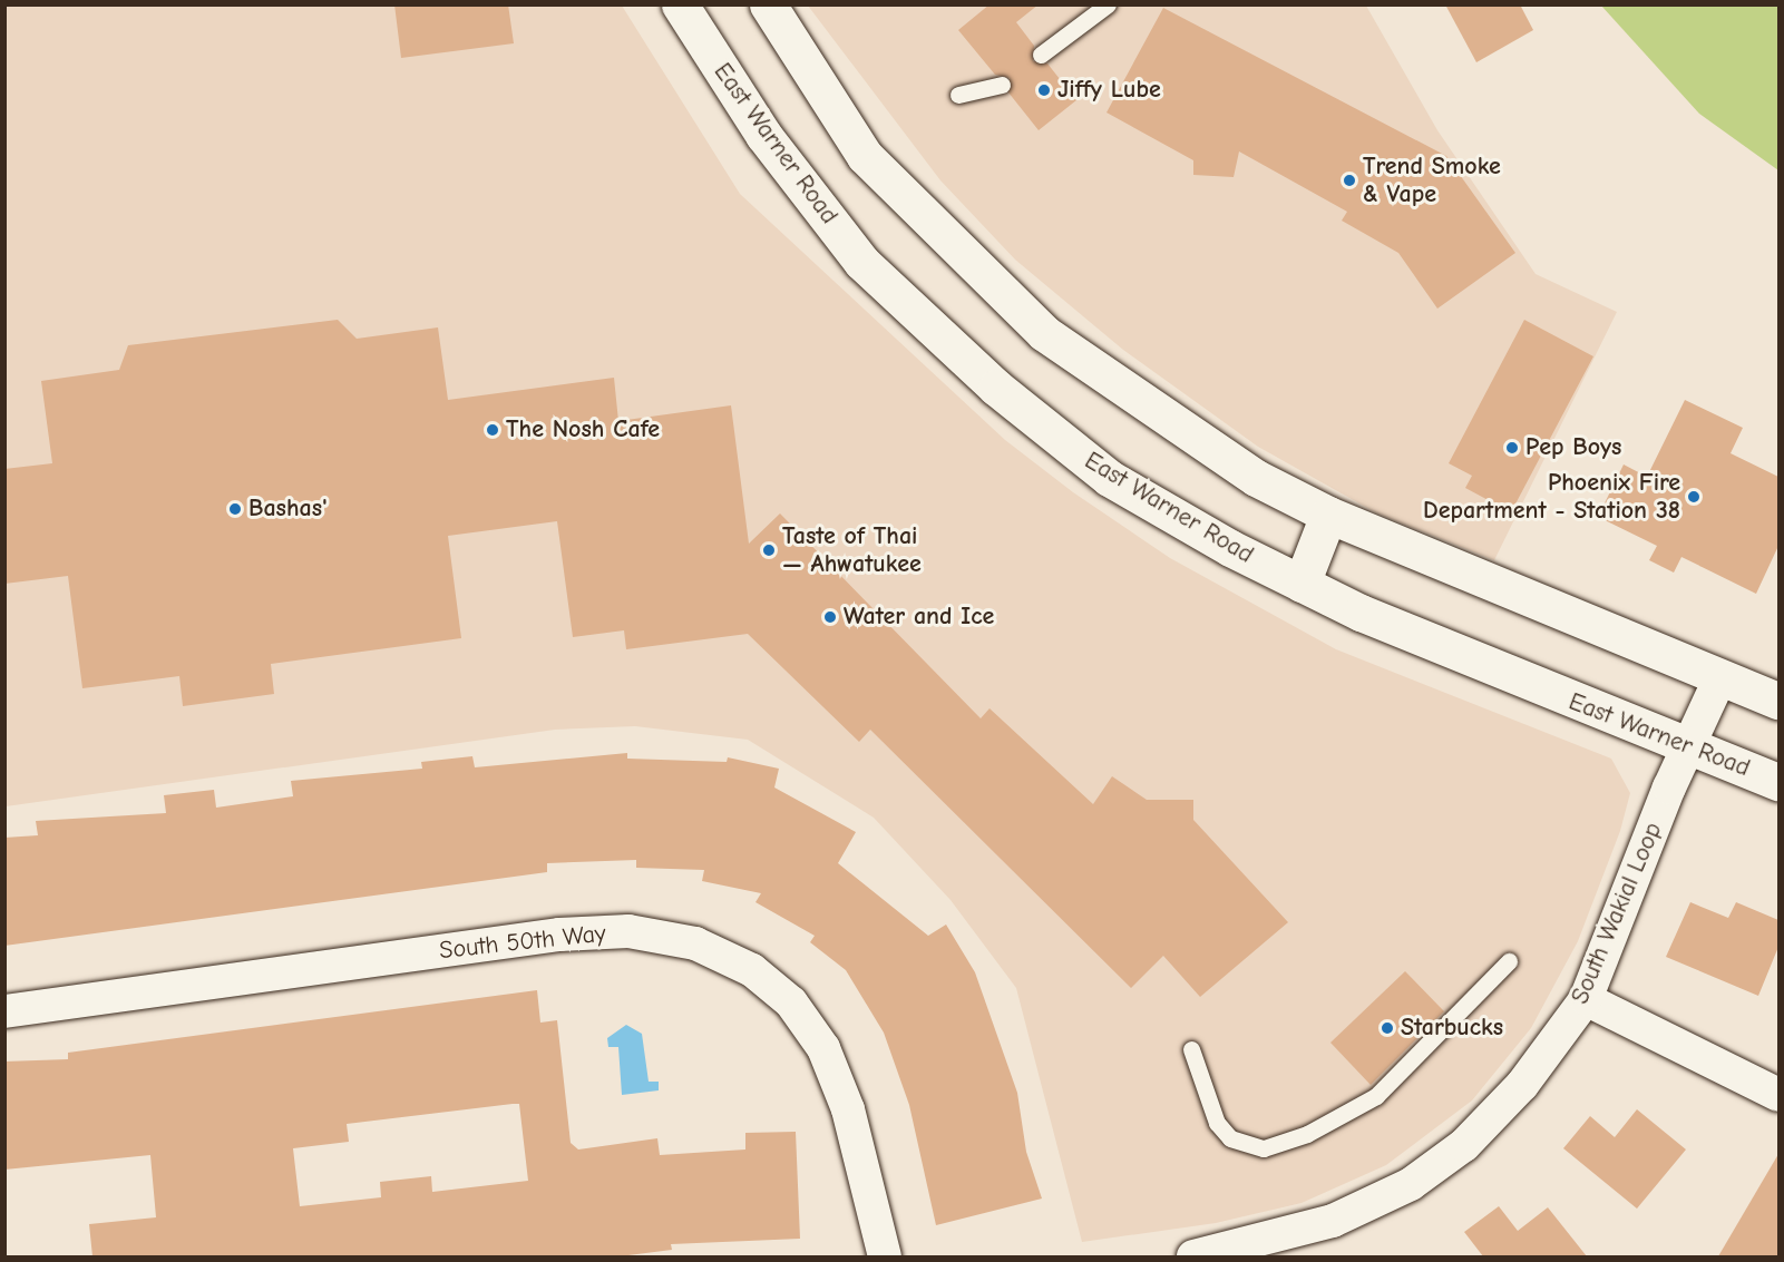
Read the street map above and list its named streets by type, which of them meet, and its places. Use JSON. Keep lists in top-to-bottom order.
{
  "streets": {
    "main road": ["East Warner Road"],
    "street": ["South Wakial Loop", "South 50th Way"]
  },
  "crossings": [
    ["East Warner Road", "South Wakial Loop"]
  ],
  "places": [
    "Jiffy Lube",
    "Trend Smoke & Vape",
    "The Nosh Cafe",
    "Pep Boys",
    "Phoenix Fire Department - Station 38",
    "Bashas'",
    "Taste of Thai — Ahwatukee",
    "Water and Ice",
    "Starbucks"
  ]
}
